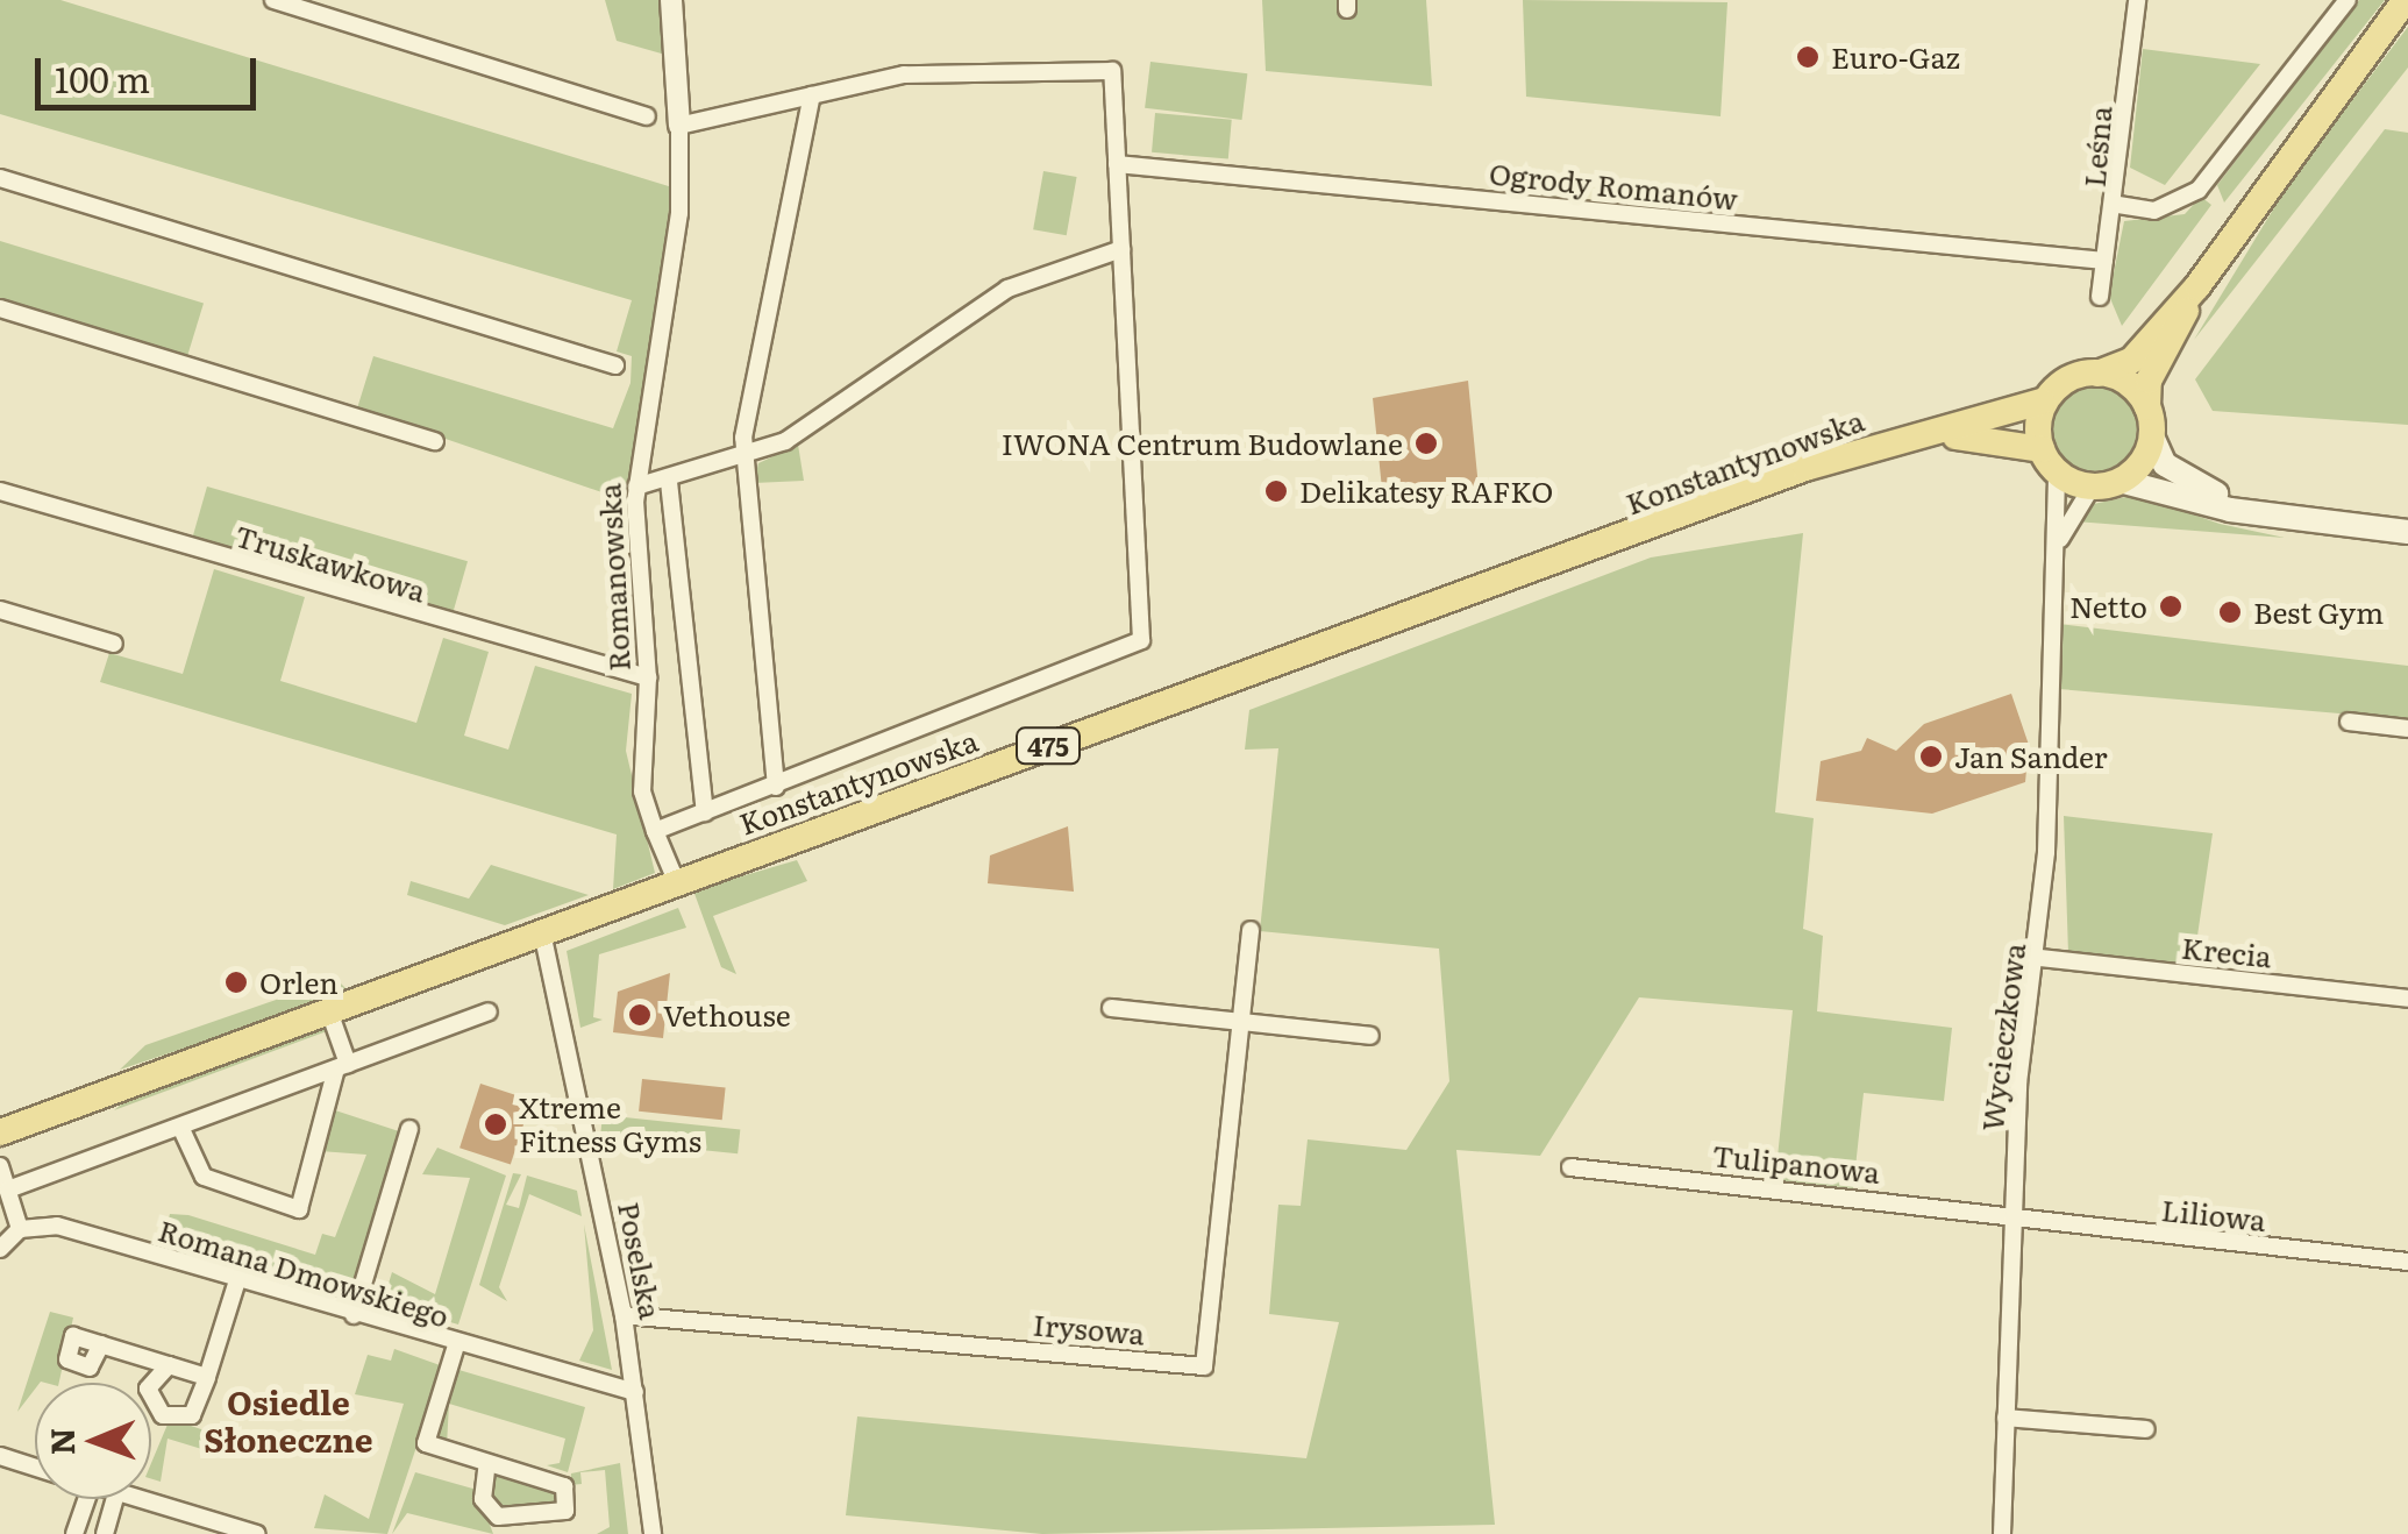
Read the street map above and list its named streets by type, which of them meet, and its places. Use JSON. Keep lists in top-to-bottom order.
{
  "streets": {
    "main road": ["Konstantynowska", "475"],
    "street": [
      "Leśna",
      "Ogrody Romanów",
      "Truskawkowa",
      "Romanowska",
      "Krecia",
      "Wycieczkowa",
      "Tulipanowa",
      "Liliowa",
      "Poselska",
      "Romana Dmowskiego",
      "Irysowa"
    ]
  },
  "crossings": [
    ["Leśna", "Ogrody Romanów"],
    ["Konstantynowska", "Romanowska"],
    ["Konstantynowska", "475"],
    ["Konstantynowska", "Wycieczkowa"],
    ["Konstantynowska", "Poselska"],
    ["Truskawkowa", "Romanowska"],
    ["475", "Wycieczkowa"],
    ["Krecia", "Wycieczkowa"],
    ["Wycieczkowa", "Tulipanowa"],
    ["Wycieczkowa", "Liliowa"],
    ["Tulipanowa", "Liliowa"],
    ["Poselska", "Romana Dmowskiego"],
    ["Poselska", "Irysowa"]
  ],
  "districts": ["Osiedle Słoneczne"],
  "places": [
    "Euro-Gaz",
    "IWONA Centrum Budowlane",
    "Delikatesy RAFKO",
    "Netto",
    "Best Gym",
    "Jan Sander",
    "Orlen",
    "Vethouse",
    "Xtreme Fitness Gyms"
  ],
  "scale_bar": "100 m",
  "north": "left"
}
